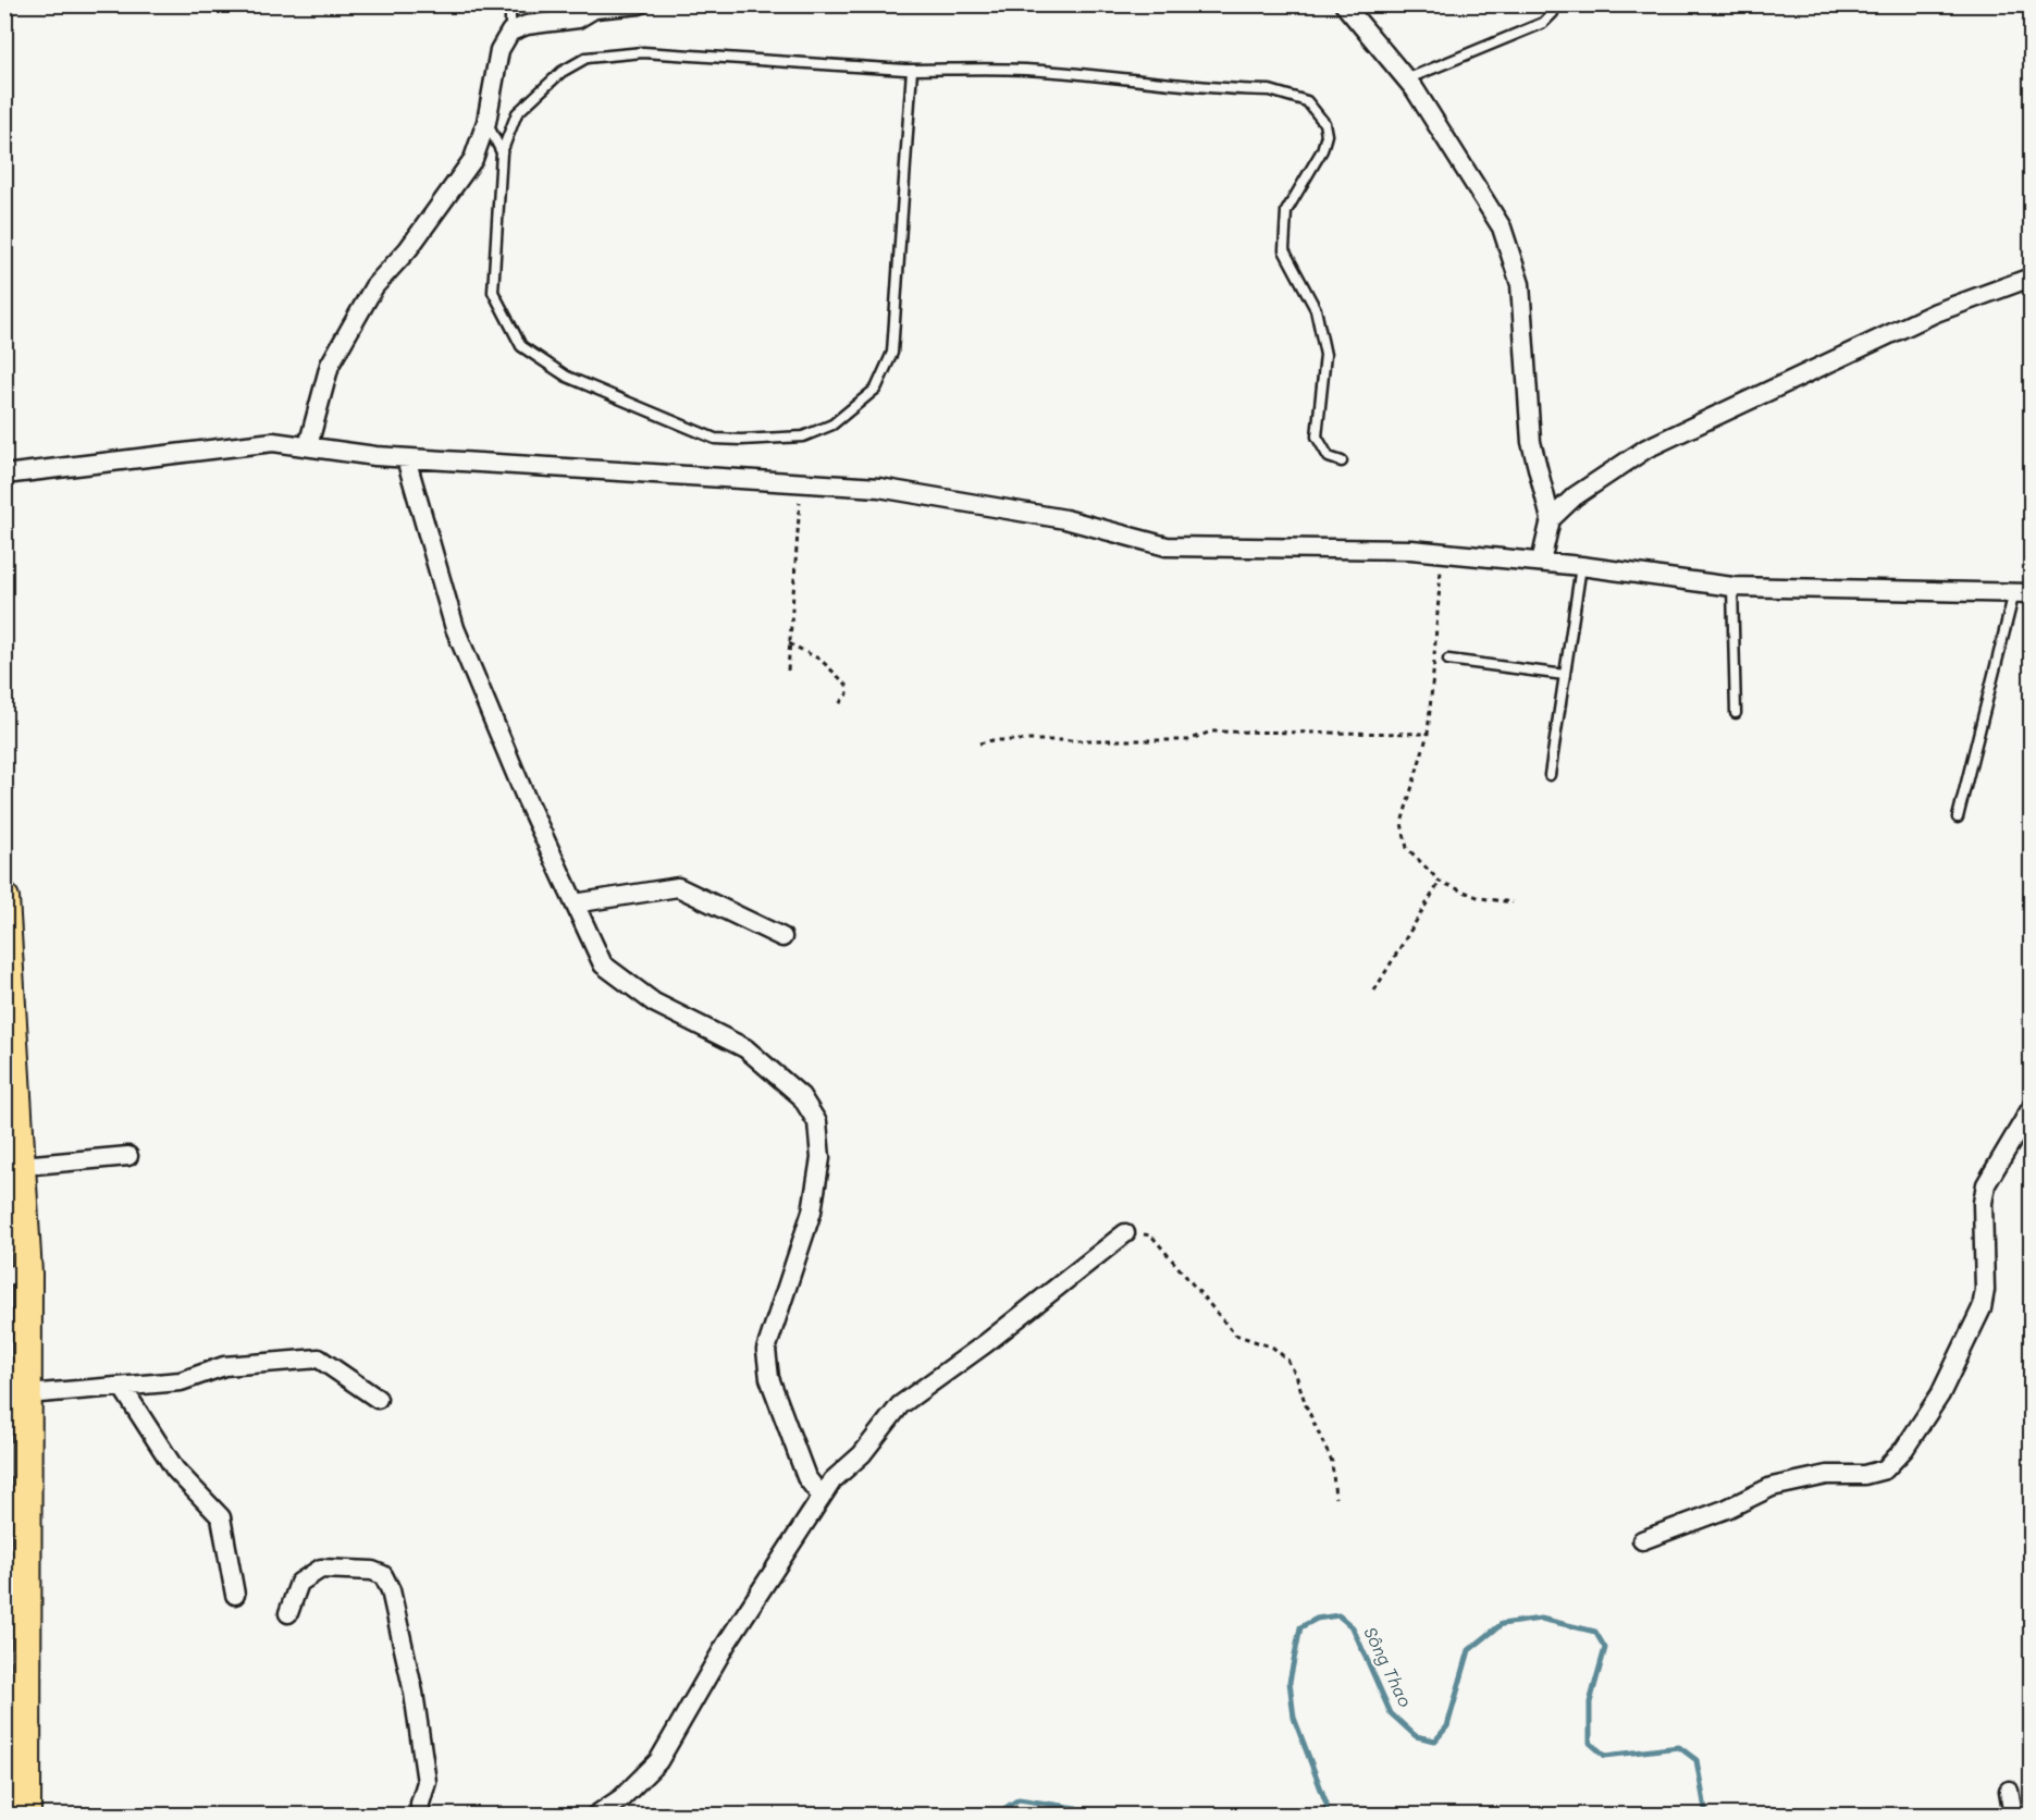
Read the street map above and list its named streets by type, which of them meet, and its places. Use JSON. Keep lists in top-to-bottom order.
{
  "water": ["Sông Thao"]
}
